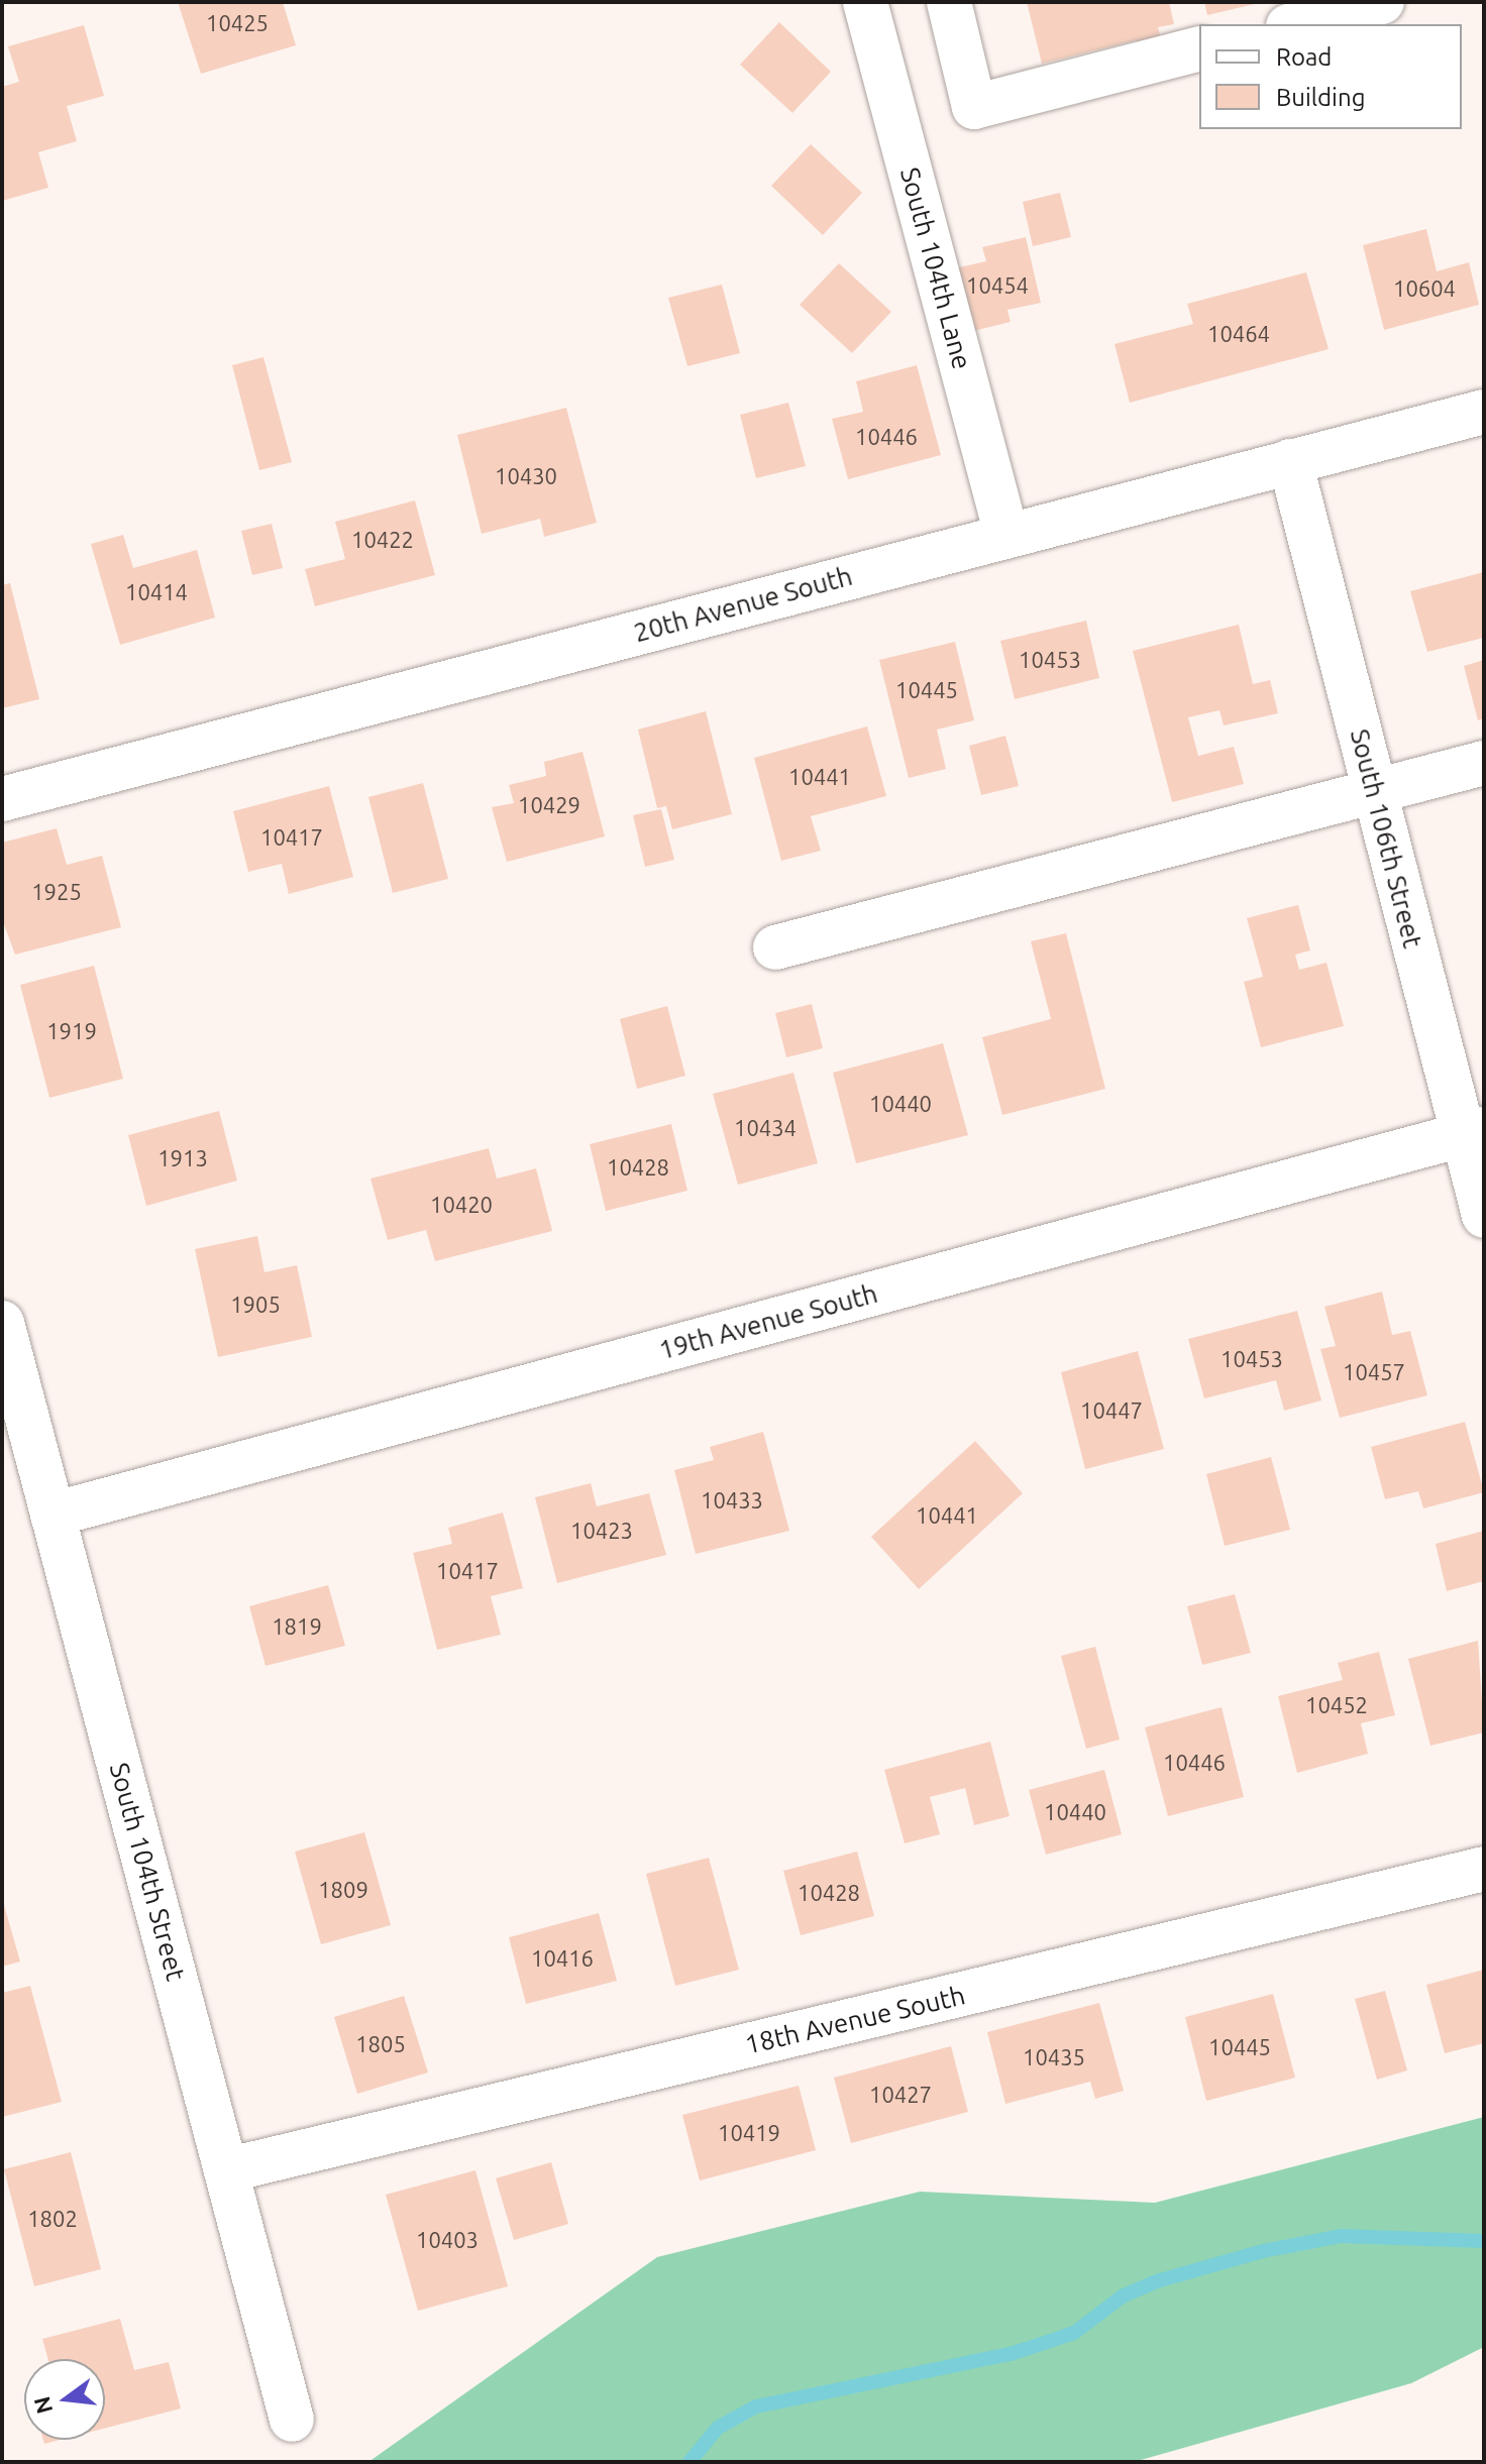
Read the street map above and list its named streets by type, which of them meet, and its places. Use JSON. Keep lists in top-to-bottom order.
{
  "streets": {
    "street": [
      "South 104th Lane",
      "20th Avenue South",
      "South 106th Street",
      "19th Avenue South",
      "South 104th Street",
      "18th Avenue South"
    ]
  },
  "crossings": [
    ["South 104th Lane", "20th Avenue South"],
    ["20th Avenue South", "South 106th Street"],
    ["South 106th Street", "19th Avenue South"],
    ["19th Avenue South", "South 104th Street"],
    ["South 104th Street", "18th Avenue South"]
  ],
  "house_numbers": [
    "10425",
    "10454",
    "10604",
    "10464",
    "10446",
    "10430",
    "10422",
    "10414",
    "10453",
    "10445",
    "10441",
    "10429",
    "10417",
    "1925",
    "1919",
    "10440",
    "10434",
    "1913",
    "10428",
    "10420",
    "1905",
    "10453",
    "10457",
    "10447",
    "10433",
    "10441",
    "10423",
    "10417",
    "1819",
    "10452",
    "10446",
    "10440",
    "1809",
    "10428",
    "10416",
    "1805",
    "10445",
    "10435",
    "10427",
    "10419",
    "1802",
    "10403"
  ],
  "legend": ["Road", "Building"],
  "north": "left"
}
